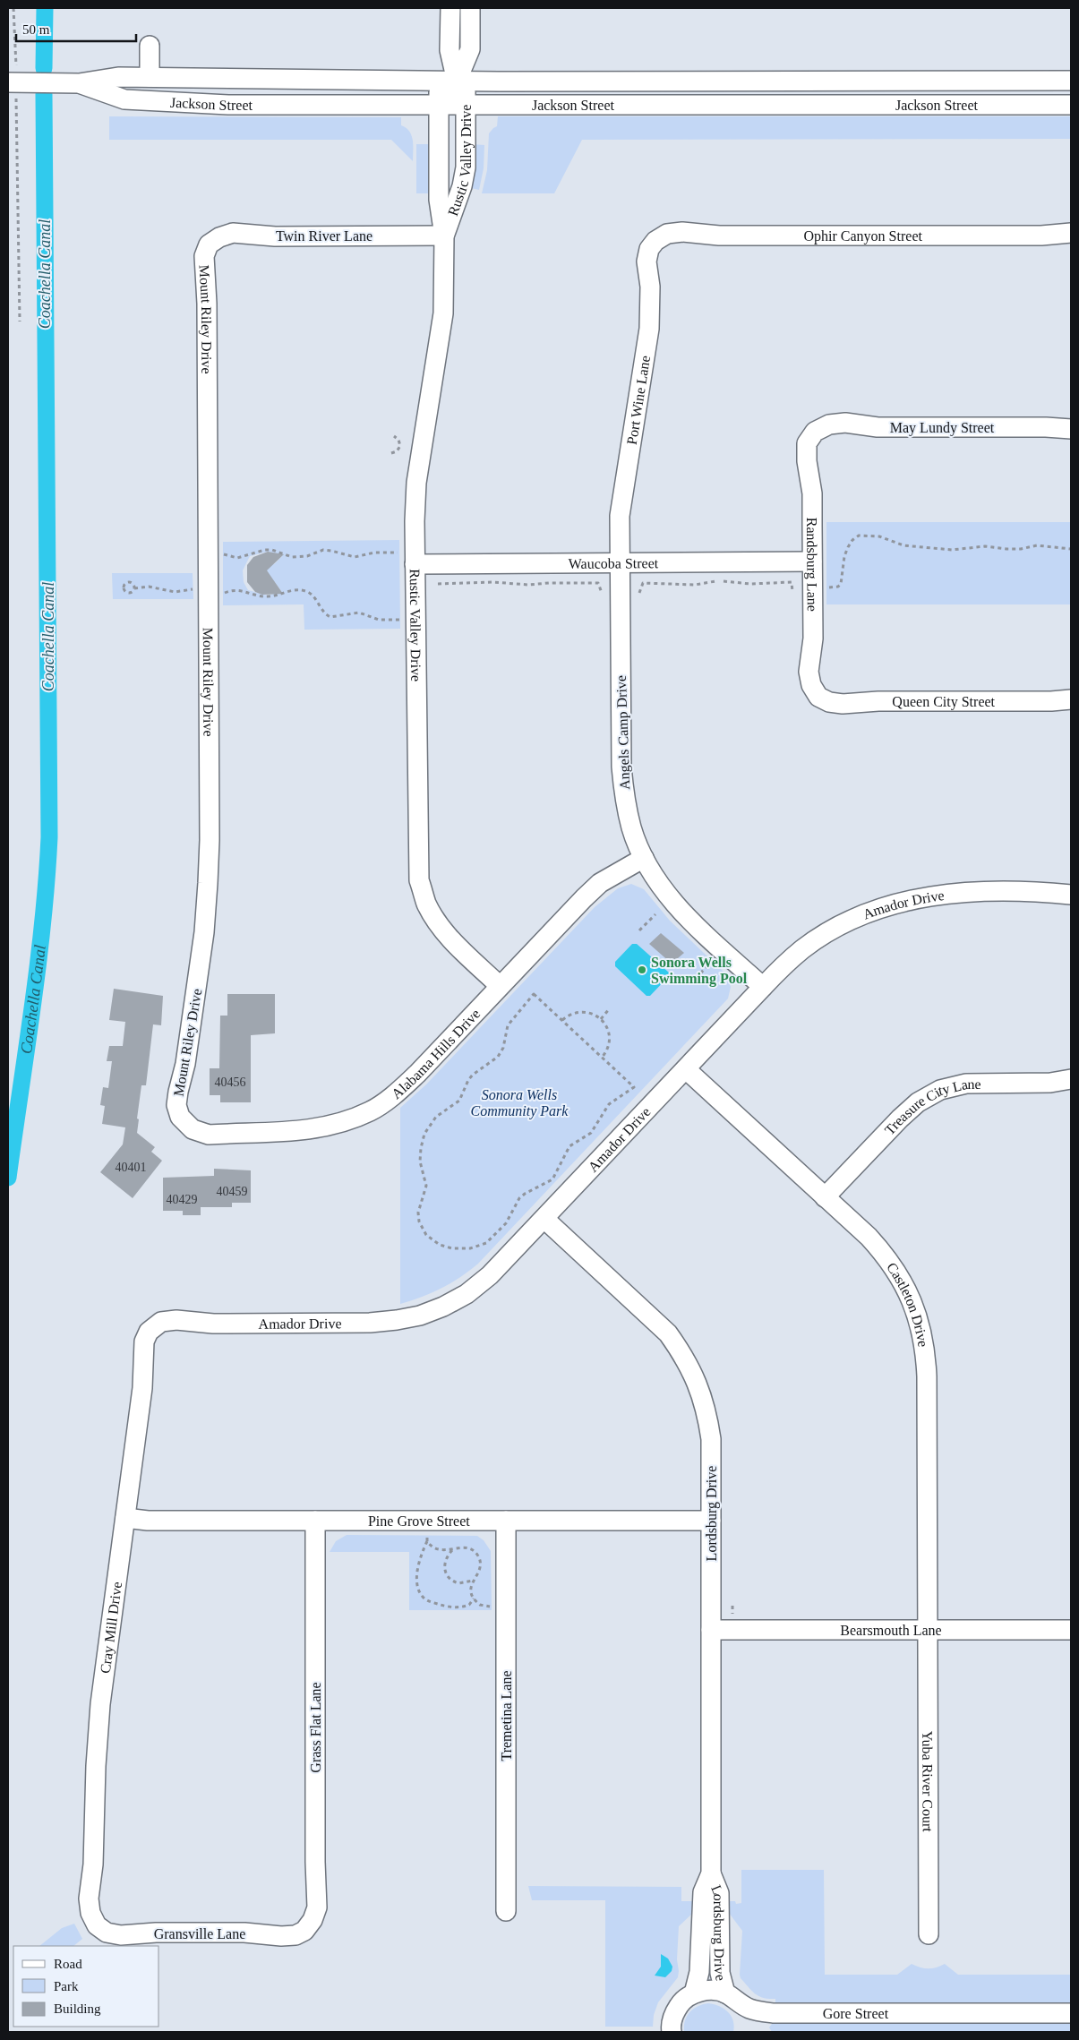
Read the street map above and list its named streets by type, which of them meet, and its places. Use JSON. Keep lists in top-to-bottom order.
{
  "streets": {
    "street": [
      "Jackson Street",
      "Rustic Valley Drive",
      "Twin River Lane",
      "Ophir Canyon Street",
      "Mount Riley Drive",
      "Port Wine Lane",
      "May Lundy Street",
      "Waucoba Street",
      "Randsburg Lane",
      "Queen City Street",
      "Angels Camp Drive",
      "Amador Drive",
      "Alabama Hills Drive",
      "Treasure City Lane",
      "Castleton Drive",
      "Lordsburg Drive",
      "Pine Grove Street",
      "Cray Mill Drive",
      "Bearsmouth Lane",
      "Tremetina Lane",
      "Grass Flat Lane",
      "Yuba River Court",
      "Gransville Lane",
      "Gore Street"
    ]
  },
  "crossings": [
    ["Jackson Street", "Rustic Valley Drive"],
    ["Rustic Valley Drive", "Twin River Lane"],
    ["Rustic Valley Drive", "Waucoba Street"],
    ["Rustic Valley Drive", "Alabama Hills Drive"],
    ["Twin River Lane", "Mount Riley Drive"],
    ["Ophir Canyon Street", "Port Wine Lane"],
    ["Mount Riley Drive", "Alabama Hills Drive"],
    ["Port Wine Lane", "Waucoba Street"],
    ["Port Wine Lane", "Angels Camp Drive"],
    ["May Lundy Street", "Randsburg Lane"],
    ["Waucoba Street", "Randsburg Lane"],
    ["Waucoba Street", "Angels Camp Drive"],
    ["Randsburg Lane", "Queen City Street"],
    ["Angels Camp Drive", "Amador Drive"],
    ["Angels Camp Drive", "Alabama Hills Drive"],
    ["Amador Drive", "Castleton Drive"],
    ["Amador Drive", "Lordsburg Drive"],
    ["Amador Drive", "Cray Mill Drive"],
    ["Treasure City Lane", "Castleton Drive"],
    ["Castleton Drive", "Bearsmouth Lane"],
    ["Castleton Drive", "Yuba River Court"],
    ["Lordsburg Drive", "Pine Grove Street"],
    ["Lordsburg Drive", "Bearsmouth Lane"],
    ["Lordsburg Drive", "Gore Street"],
    ["Pine Grove Street", "Cray Mill Drive"],
    ["Pine Grove Street", "Tremetina Lane"],
    ["Pine Grove Street", "Grass Flat Lane"],
    ["Cray Mill Drive", "Gransville Lane"],
    ["Bearsmouth Lane", "Yuba River Court"],
    ["Grass Flat Lane", "Gransville Lane"]
  ],
  "water": ["Coachella Canal"],
  "parks": ["Sonora Wells Community Park"],
  "places": ["Sonora Wells Swimming Pool"],
  "house_numbers": [
    "40456",
    "40401",
    "40459",
    "40429"
  ],
  "legend": ["Road", "Park", "Building"],
  "scale_bar": "50 m"
}
